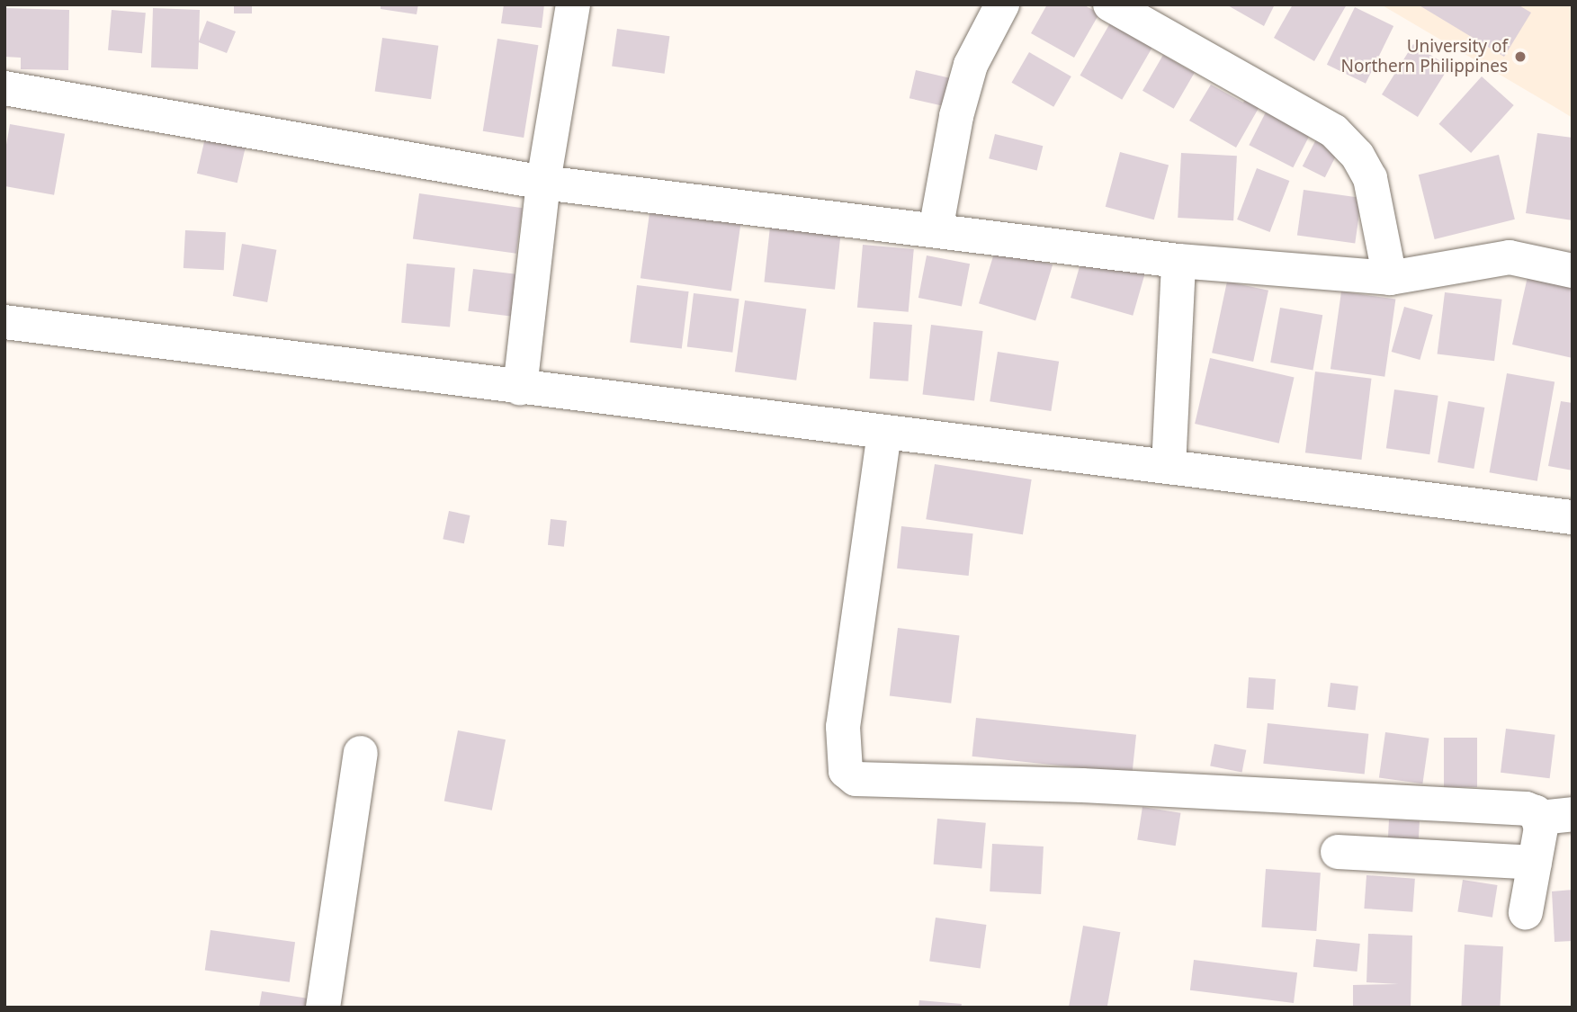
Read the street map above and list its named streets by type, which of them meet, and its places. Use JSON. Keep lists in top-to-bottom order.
{
  "places": ["University of Northern Philippines"]
}
